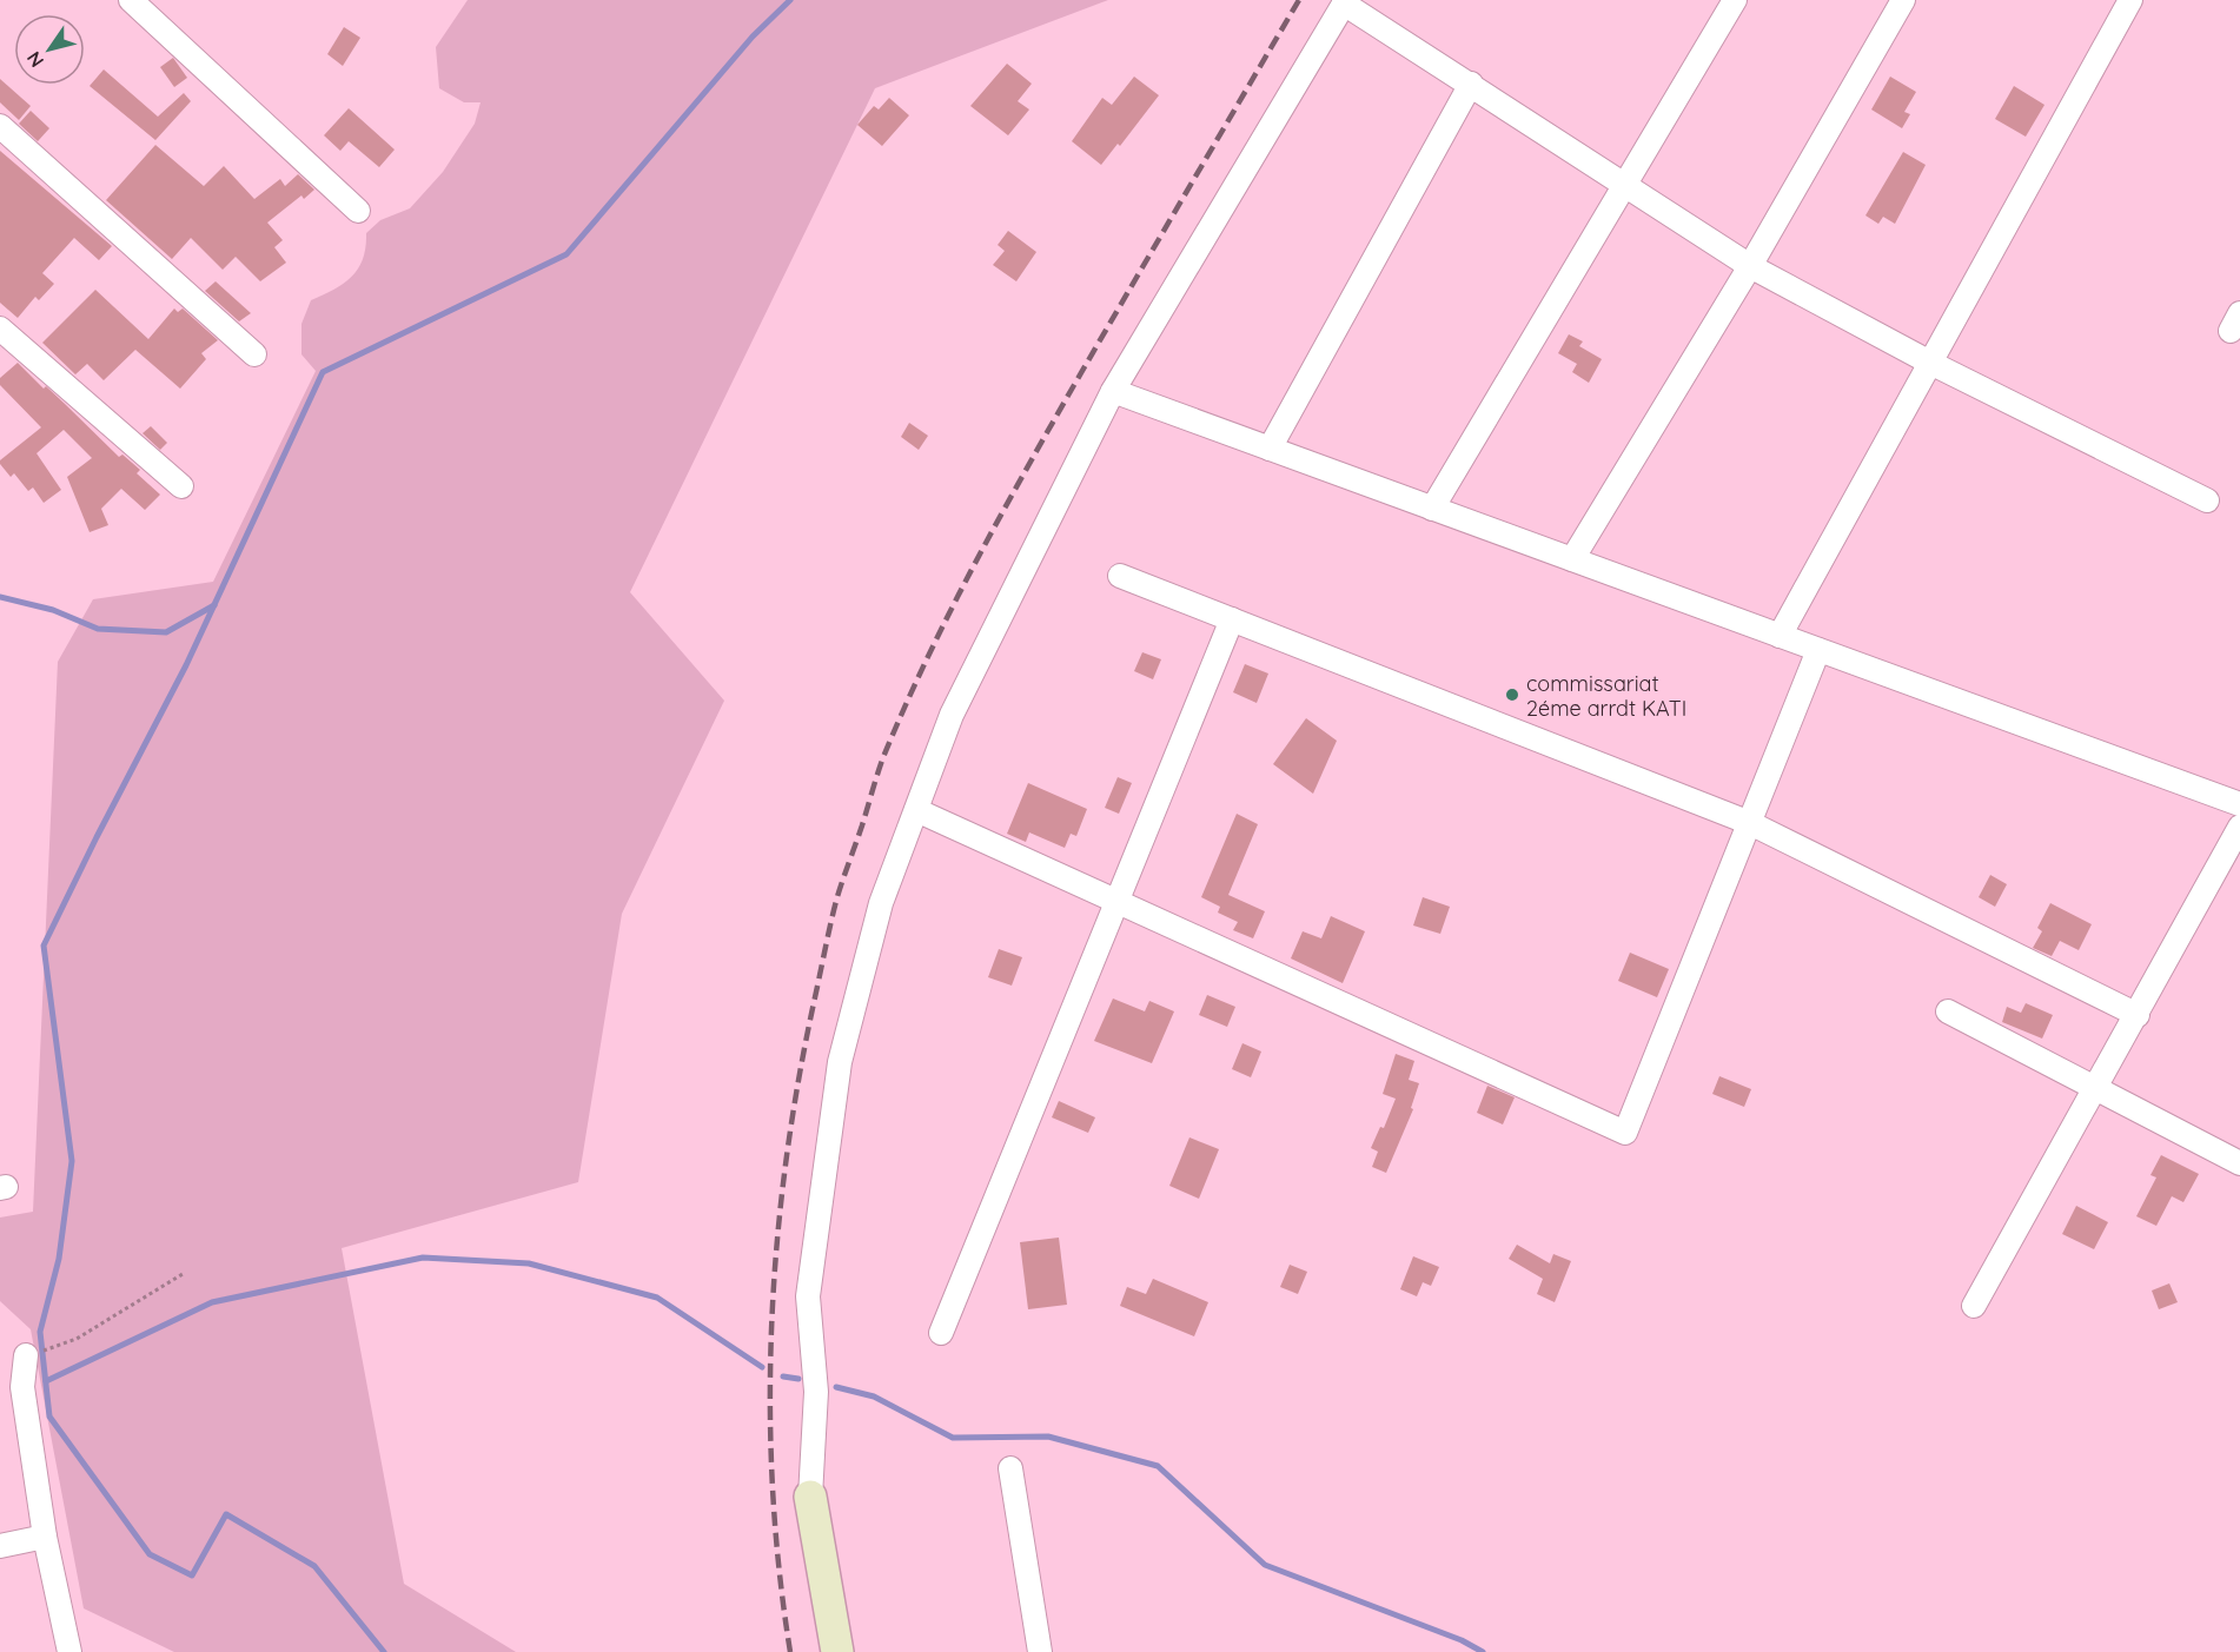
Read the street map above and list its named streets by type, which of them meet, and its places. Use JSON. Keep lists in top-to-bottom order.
{
  "places": ["commissariat 2éme arrdt KATI"],
  "north": "bottom left"
}
